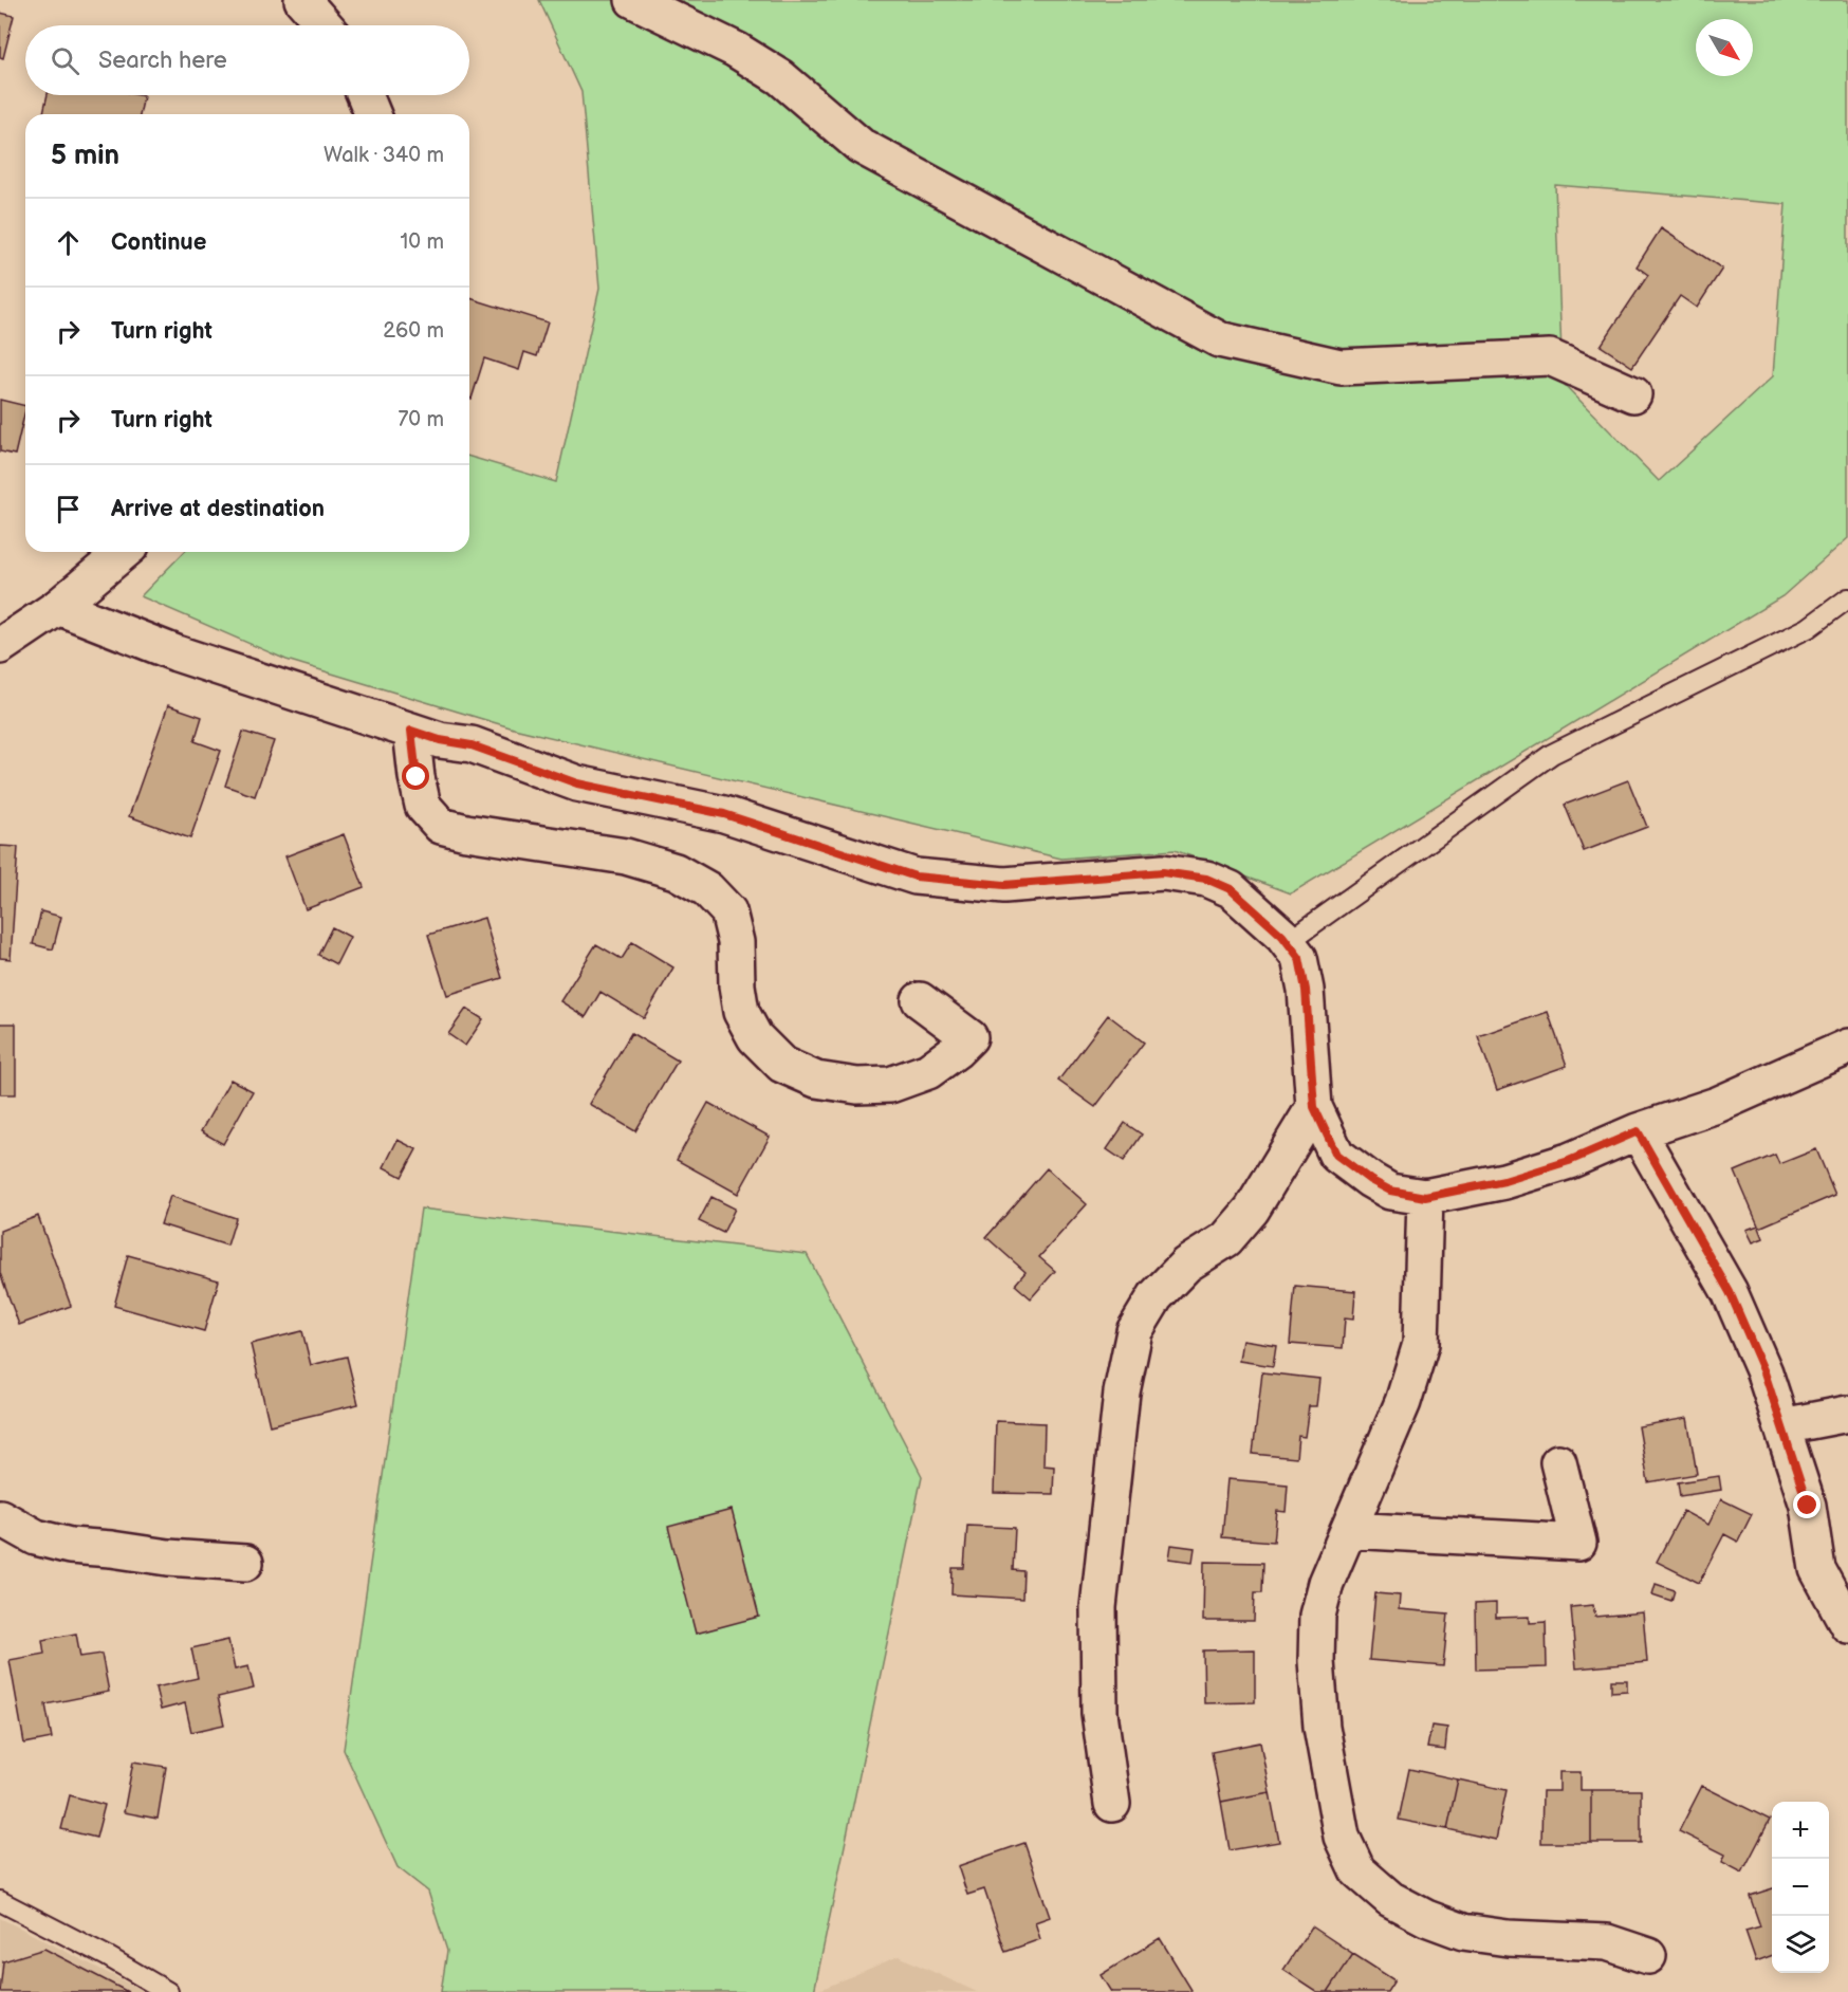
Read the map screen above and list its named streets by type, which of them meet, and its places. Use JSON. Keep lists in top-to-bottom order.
{
  "north": "bottom right",
  "page": {
    "search": "Search here",
    "heading": ["5 min", "Walk · 340 m"],
    "list": [
      ["Continue", "10 m"],
      ["Turn right", "260 m"],
      ["Turn right", "70 m"],
      "Arrive at destination"
    ],
    "map_buttons": ["+", "−"]
  }
}
